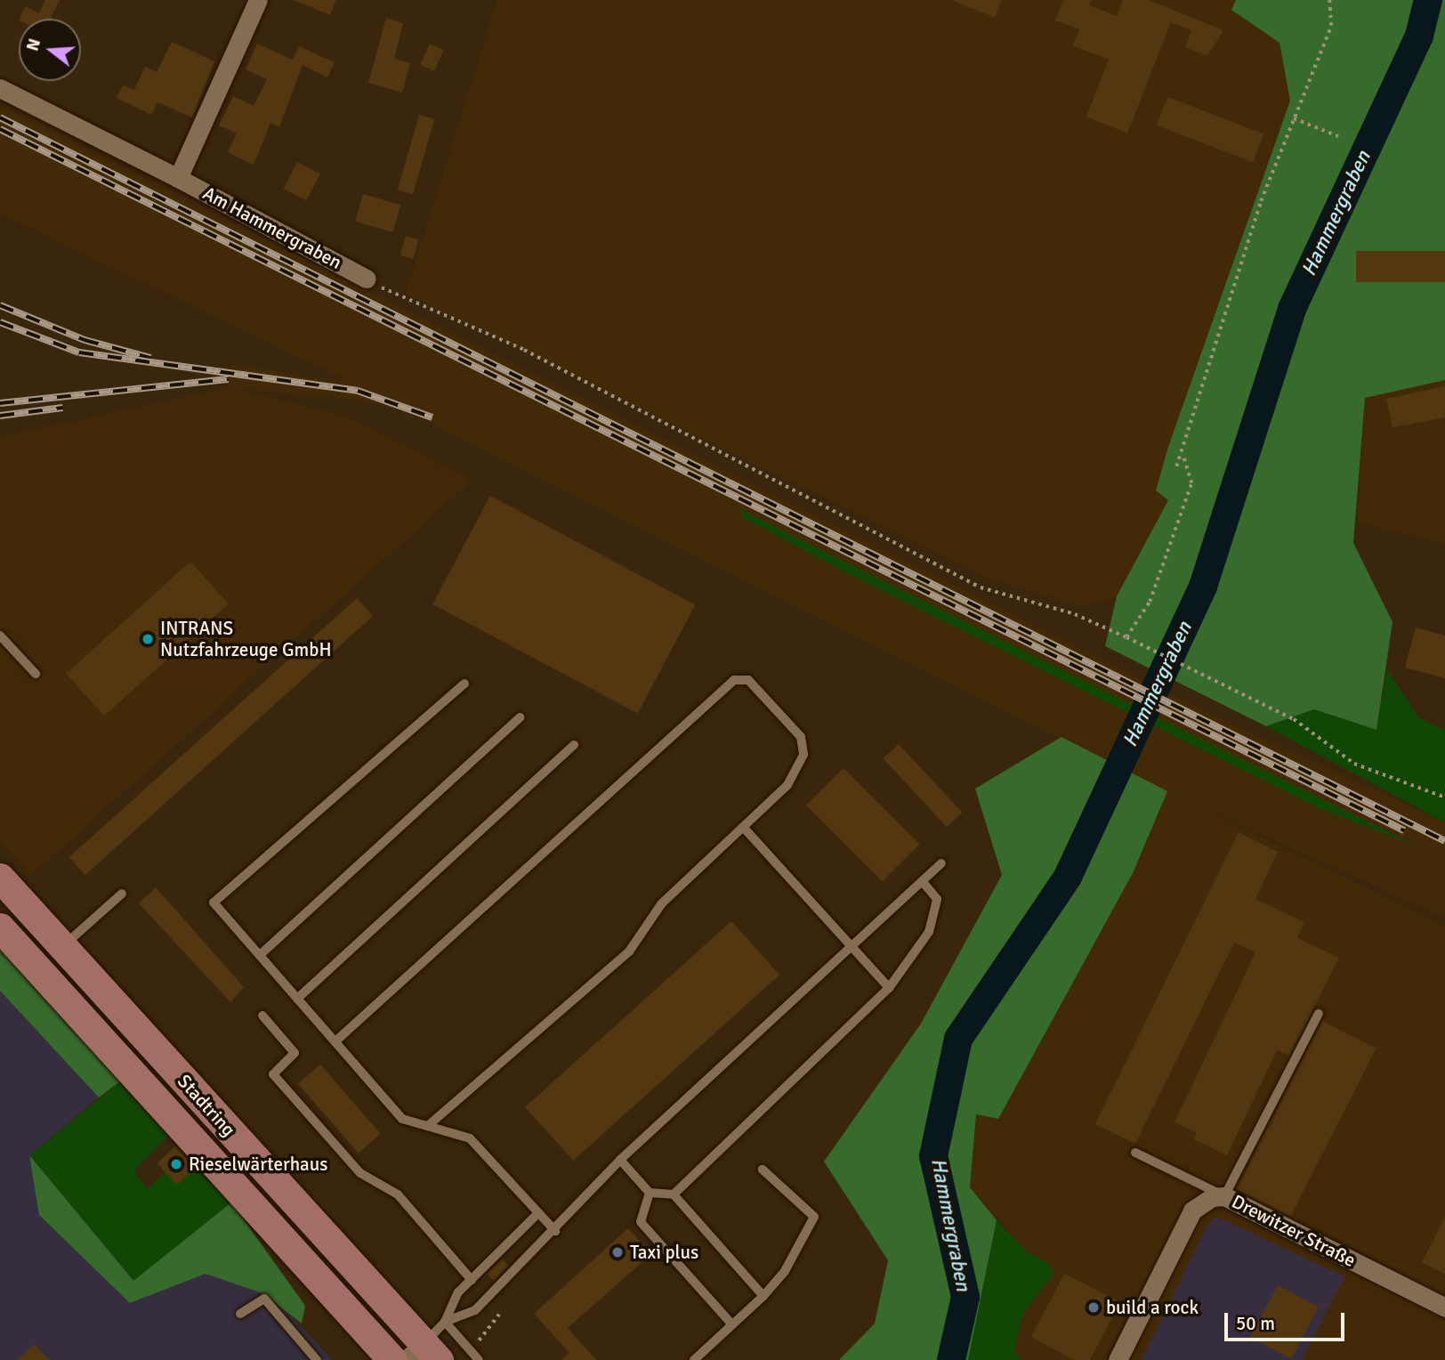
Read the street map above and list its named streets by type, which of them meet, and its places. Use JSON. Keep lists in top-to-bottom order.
{
  "streets": {
    "main road": ["Stadtring"],
    "street": ["Am Hammergraben", "Drewitzer Straße"]
  },
  "water": ["Hammergraben"],
  "places": [
    "INTRANS Nutzfahrzeuge GmbH",
    "Rieselwärterhaus",
    "Taxi plus",
    "build a rock"
  ],
  "scale_bar": "50 m",
  "north": "left"
}
